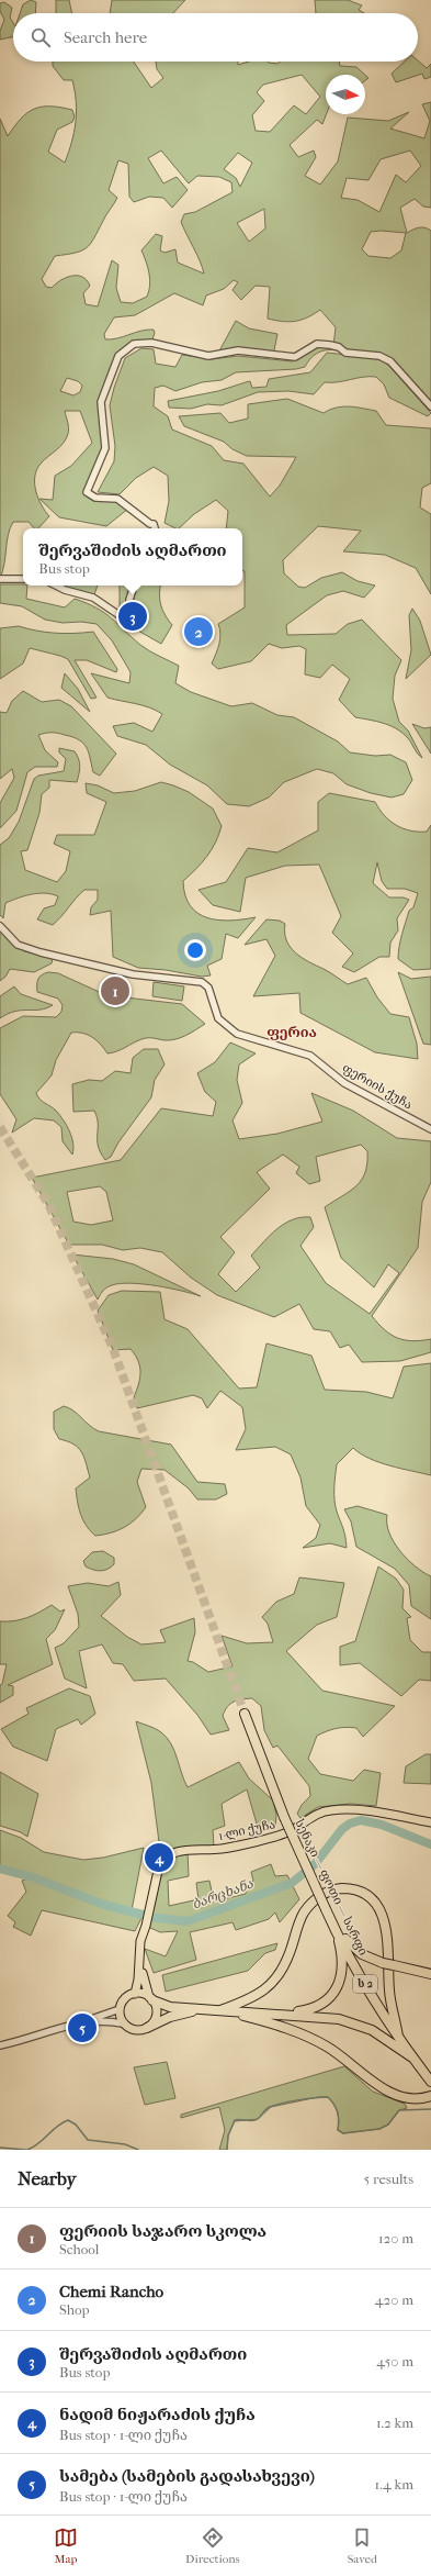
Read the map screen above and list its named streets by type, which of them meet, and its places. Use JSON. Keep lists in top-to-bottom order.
{
  "streets": {
    "highway": ["სენაკი — ფოთი — სარფი", "ს 2"],
    "main road": ["1-ლი ქუჩა"],
    "street": ["ფერიის ქუჩა"]
  },
  "districts": ["ფერია"],
  "water": ["ბარცხანა"],
  "north": "right",
  "page": {
    "search": "Search here",
    "popup": ["შერვაშიძის აღმართი", "Bus stop"],
    "pins": [
      "3",
      "2",
      "1",
      "4",
      "5"
    ],
    "heading": ["Nearby", "5 results"],
    "list": [
      {
        "mark": "1",
        "name": "ფერიის საჯარო სკოლა",
        "note": "School",
        "value": "120 m"
      },
      {
        "mark": "2",
        "name": "Chemi Rancho",
        "note": "Shop",
        "value": "420 m"
      },
      {
        "mark": "3",
        "name": "შერვაშიძის აღმართი",
        "note": "Bus stop",
        "value": "450 m"
      },
      {
        "mark": "4",
        "name": "ნადიმ ნიჟარაძის ქუჩა",
        "note": "Bus stop · 1-ლი ქუჩა",
        "value": "1.2 km"
      },
      {
        "mark": "5",
        "name": "სამება (სამების გადასახვევი)",
        "note": "Bus stop · 1-ლი ქუჩა",
        "value": "1.4 km"
      }
    ],
    "nav": ["Map", "Directions", "Saved"]
  }
}
